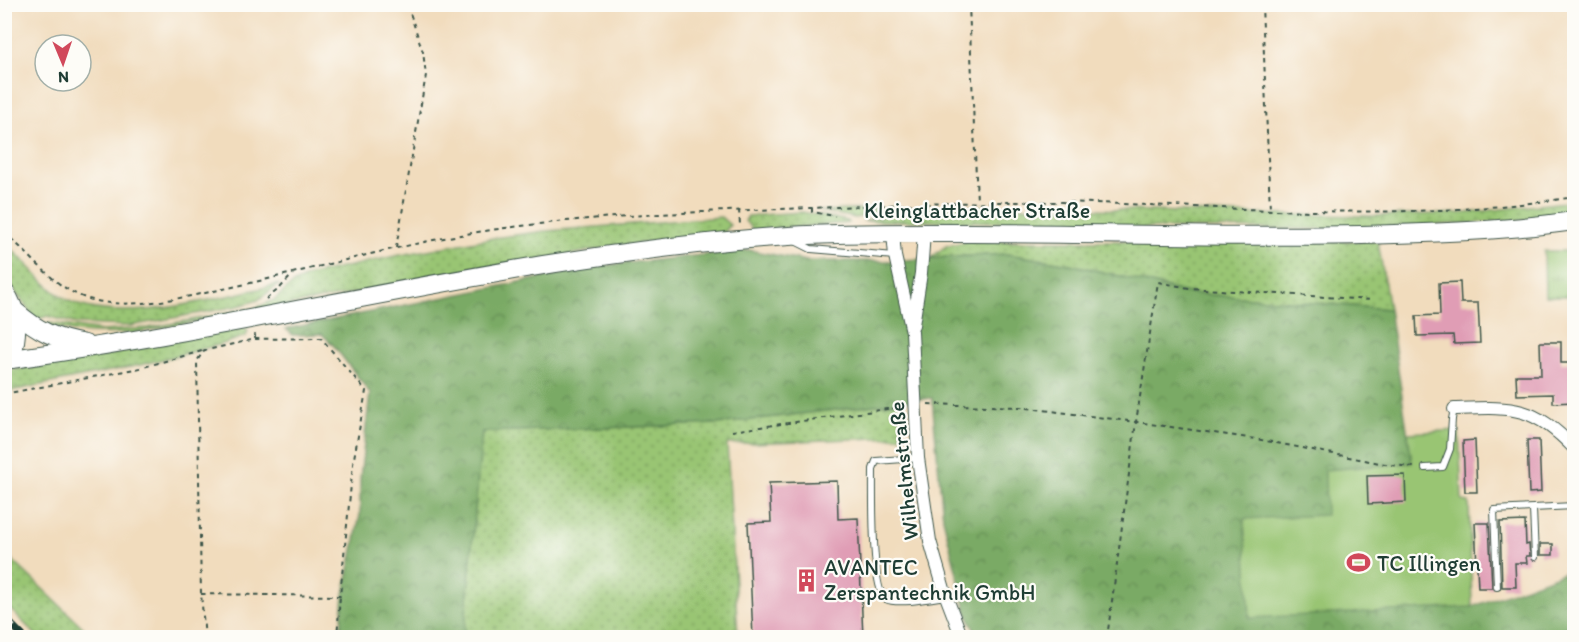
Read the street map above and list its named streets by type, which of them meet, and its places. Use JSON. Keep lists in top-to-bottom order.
{
  "streets": {
    "street": ["Kleinglattbacher Straße", "Wilhelmstraße"]
  },
  "crossings": [
    ["Kleinglattbacher Straße", "Wilhelmstraße"]
  ],
  "places": {
    "sports": ["TC Illingen"],
    "building": ["AVANTEC Zerspantechnik GmbH"]
  },
  "north": "bottom"
}
